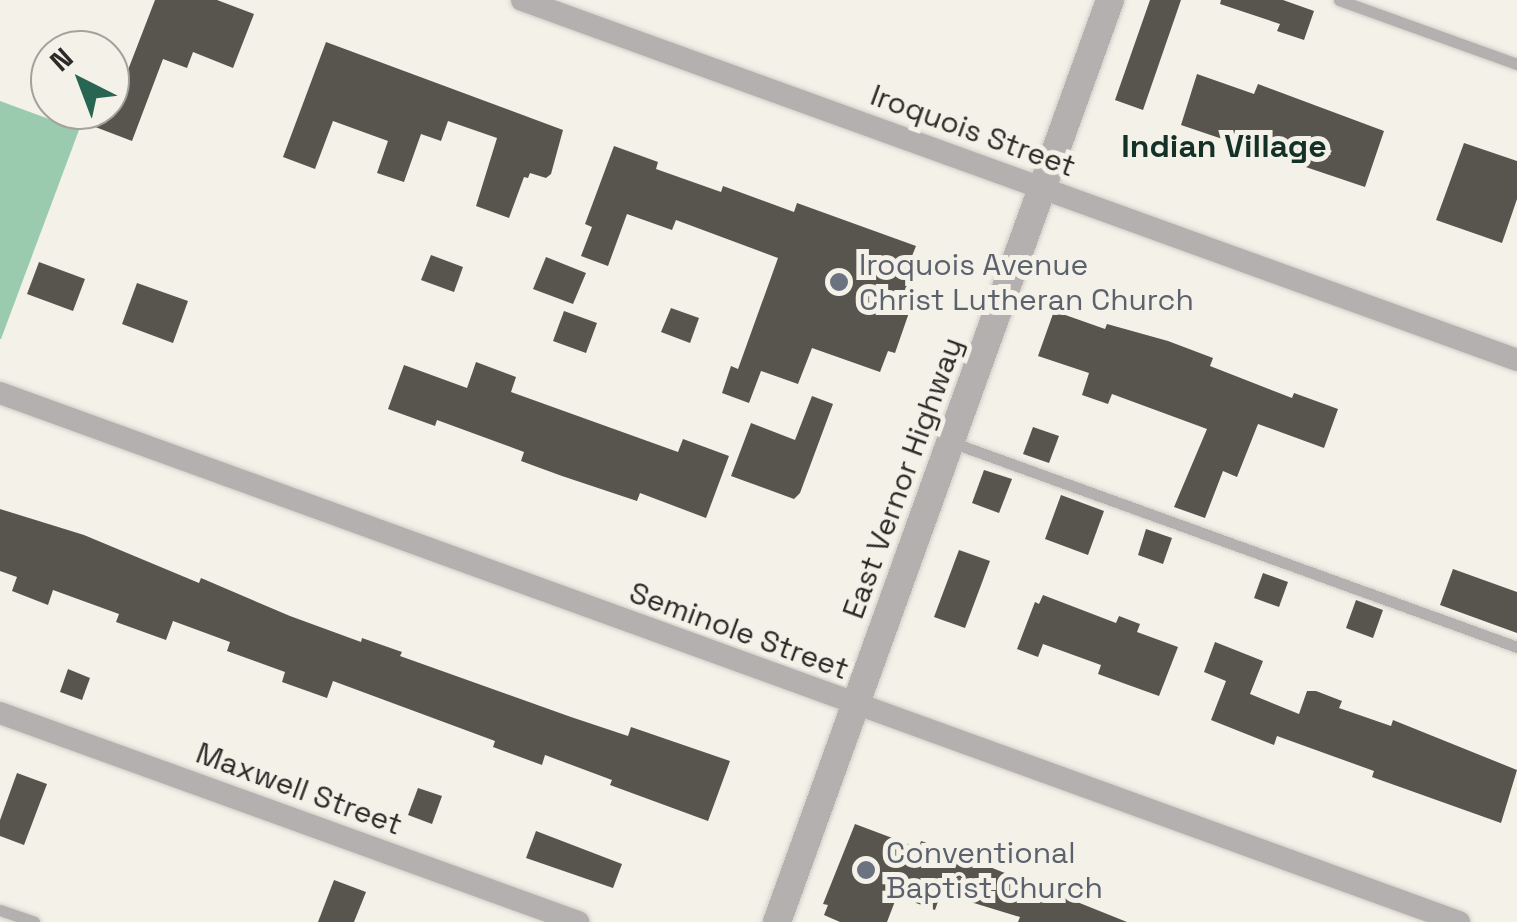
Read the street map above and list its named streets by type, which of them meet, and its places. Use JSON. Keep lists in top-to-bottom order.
{
  "streets": {
    "street": [
      "Iroquois Street",
      "East Vernor Highway",
      "Seminole Street",
      "Maxwell Street"
    ]
  },
  "crossings": [
    ["Iroquois Street", "East Vernor Highway"],
    ["East Vernor Highway", "Seminole Street"]
  ],
  "districts": ["Indian Village"],
  "places": ["Iroquois Avenue Christ Lutheran Church", "Conventional Baptist Church"],
  "north": "top left"
}
